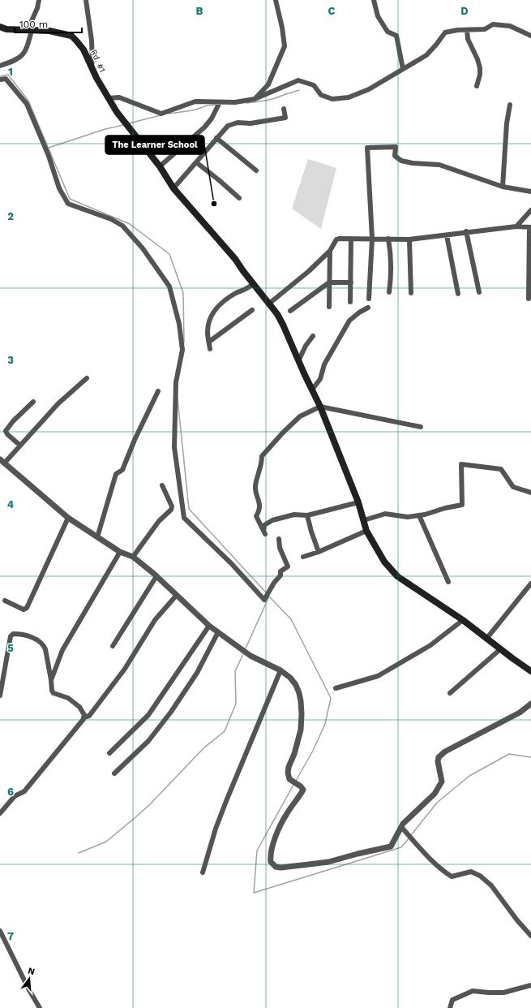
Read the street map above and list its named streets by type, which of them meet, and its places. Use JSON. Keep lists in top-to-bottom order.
{
  "streets": {
    "main road": ["Rd. #1"]
  },
  "places": ["The Learner School"],
  "scale_bar": "100 m",
  "north": "top",
  "grid": {
    "columns": ["B", "C", "D"],
    "rows": [
      "1",
      "2",
      "3",
      "4",
      "5",
      "6",
      "7"
    ]
  }
}
